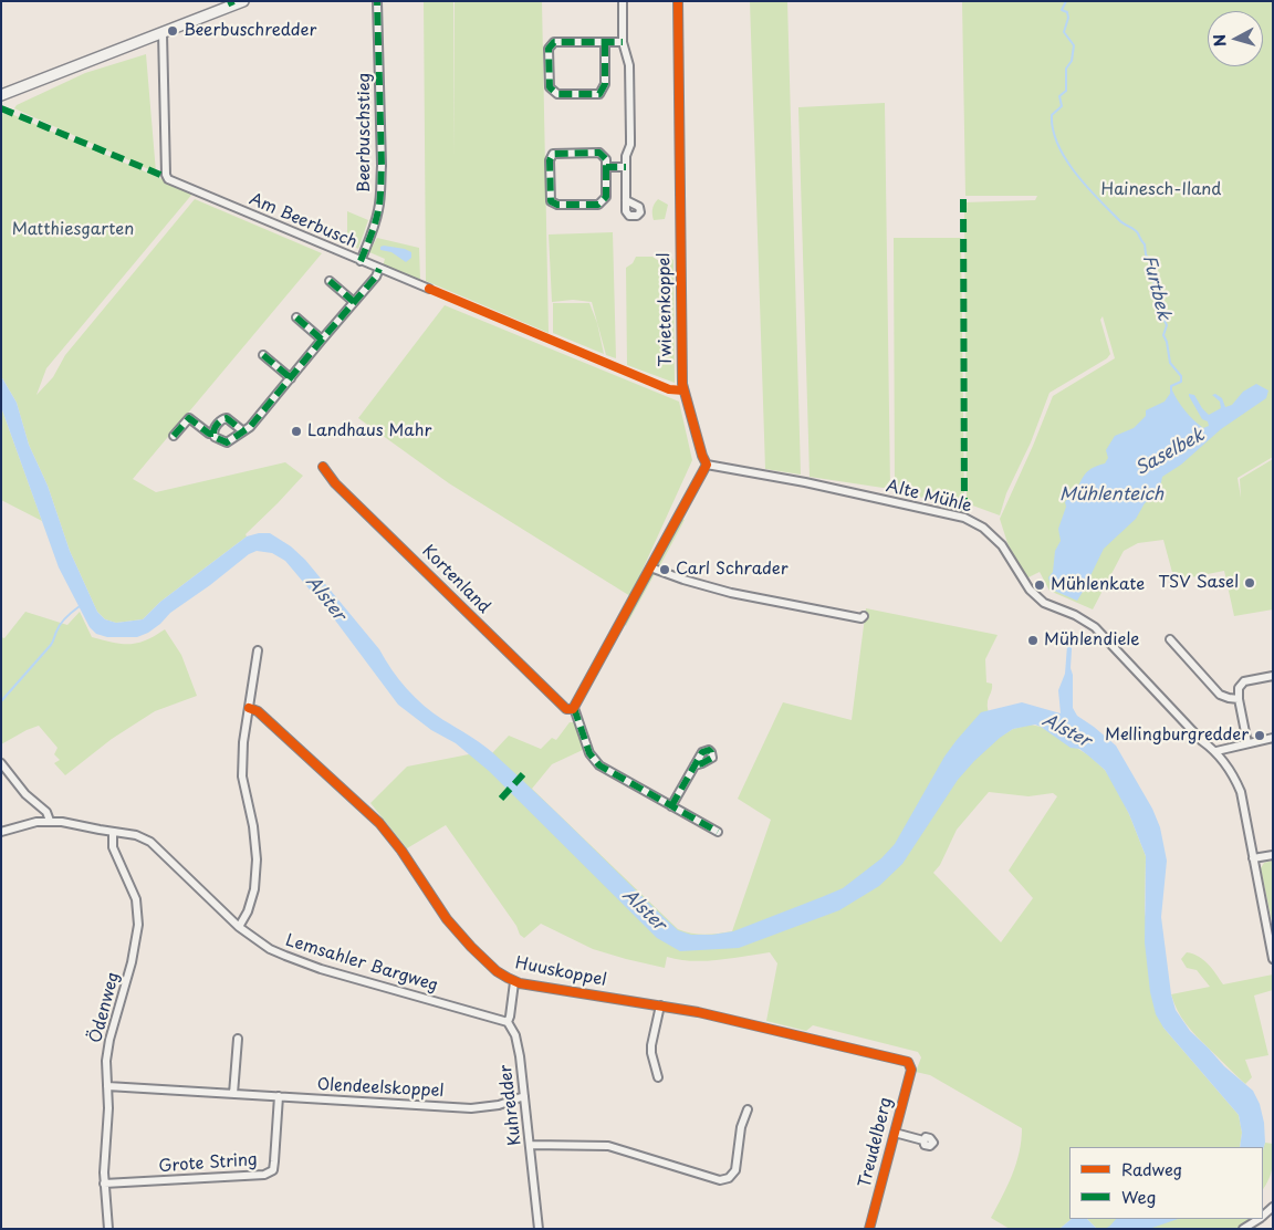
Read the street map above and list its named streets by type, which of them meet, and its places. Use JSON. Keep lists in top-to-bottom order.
{
  "streets": {
    "street": [
      "Beerbuschstieg",
      "Am Beerbusch",
      "Twietenkoppel",
      "Alte Mühle",
      "Kortenland",
      "Lemsahler Bargweg",
      "Huuskoppel",
      "Ödenweg",
      "Olendeelskoppel",
      "Kuhredder",
      "Treudelberg",
      "Grote String"
    ]
  },
  "crossings": [
    ["Beerbuschstieg", "Am Beerbusch"],
    ["Twietenkoppel", "Alte Mühle"],
    ["Lemsahler Bargweg", "Ödenweg"],
    ["Lemsahler Bargweg", "Kuhredder"],
    ["Huuskoppel", "Treudelberg"],
    ["Ödenweg", "Olendeelskoppel"],
    ["Ödenweg", "Grote String"],
    ["Olendeelskoppel", "Kuhredder"],
    ["Olendeelskoppel", "Grote String"]
  ],
  "water": [
    "Furtbek",
    "Saselbek",
    "Mühlenteich",
    "Alster"
  ],
  "parks": ["Hainesch-Iland", "Matthiesgarten"],
  "places": [
    "Beerbuschredder",
    "Landhaus Mahr",
    "Carl Schrader",
    "TSV Sasel",
    "Mühlenkate",
    "Mühlendiele",
    "Mellingburgredder"
  ],
  "legend": ["Radweg", "Weg"],
  "north": "left"
}
